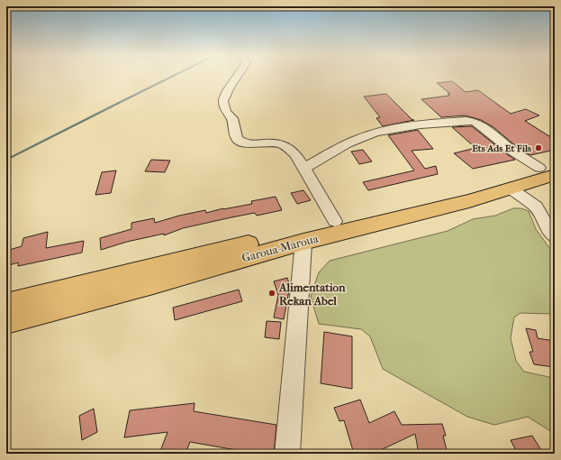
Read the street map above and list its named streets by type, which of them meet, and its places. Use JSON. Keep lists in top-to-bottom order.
{
  "streets": {
    "highway": ["Garoua-Maroua"]
  },
  "places": ["Ets Ads Et Fils", "Alimentation Rekan Abel"]
}
